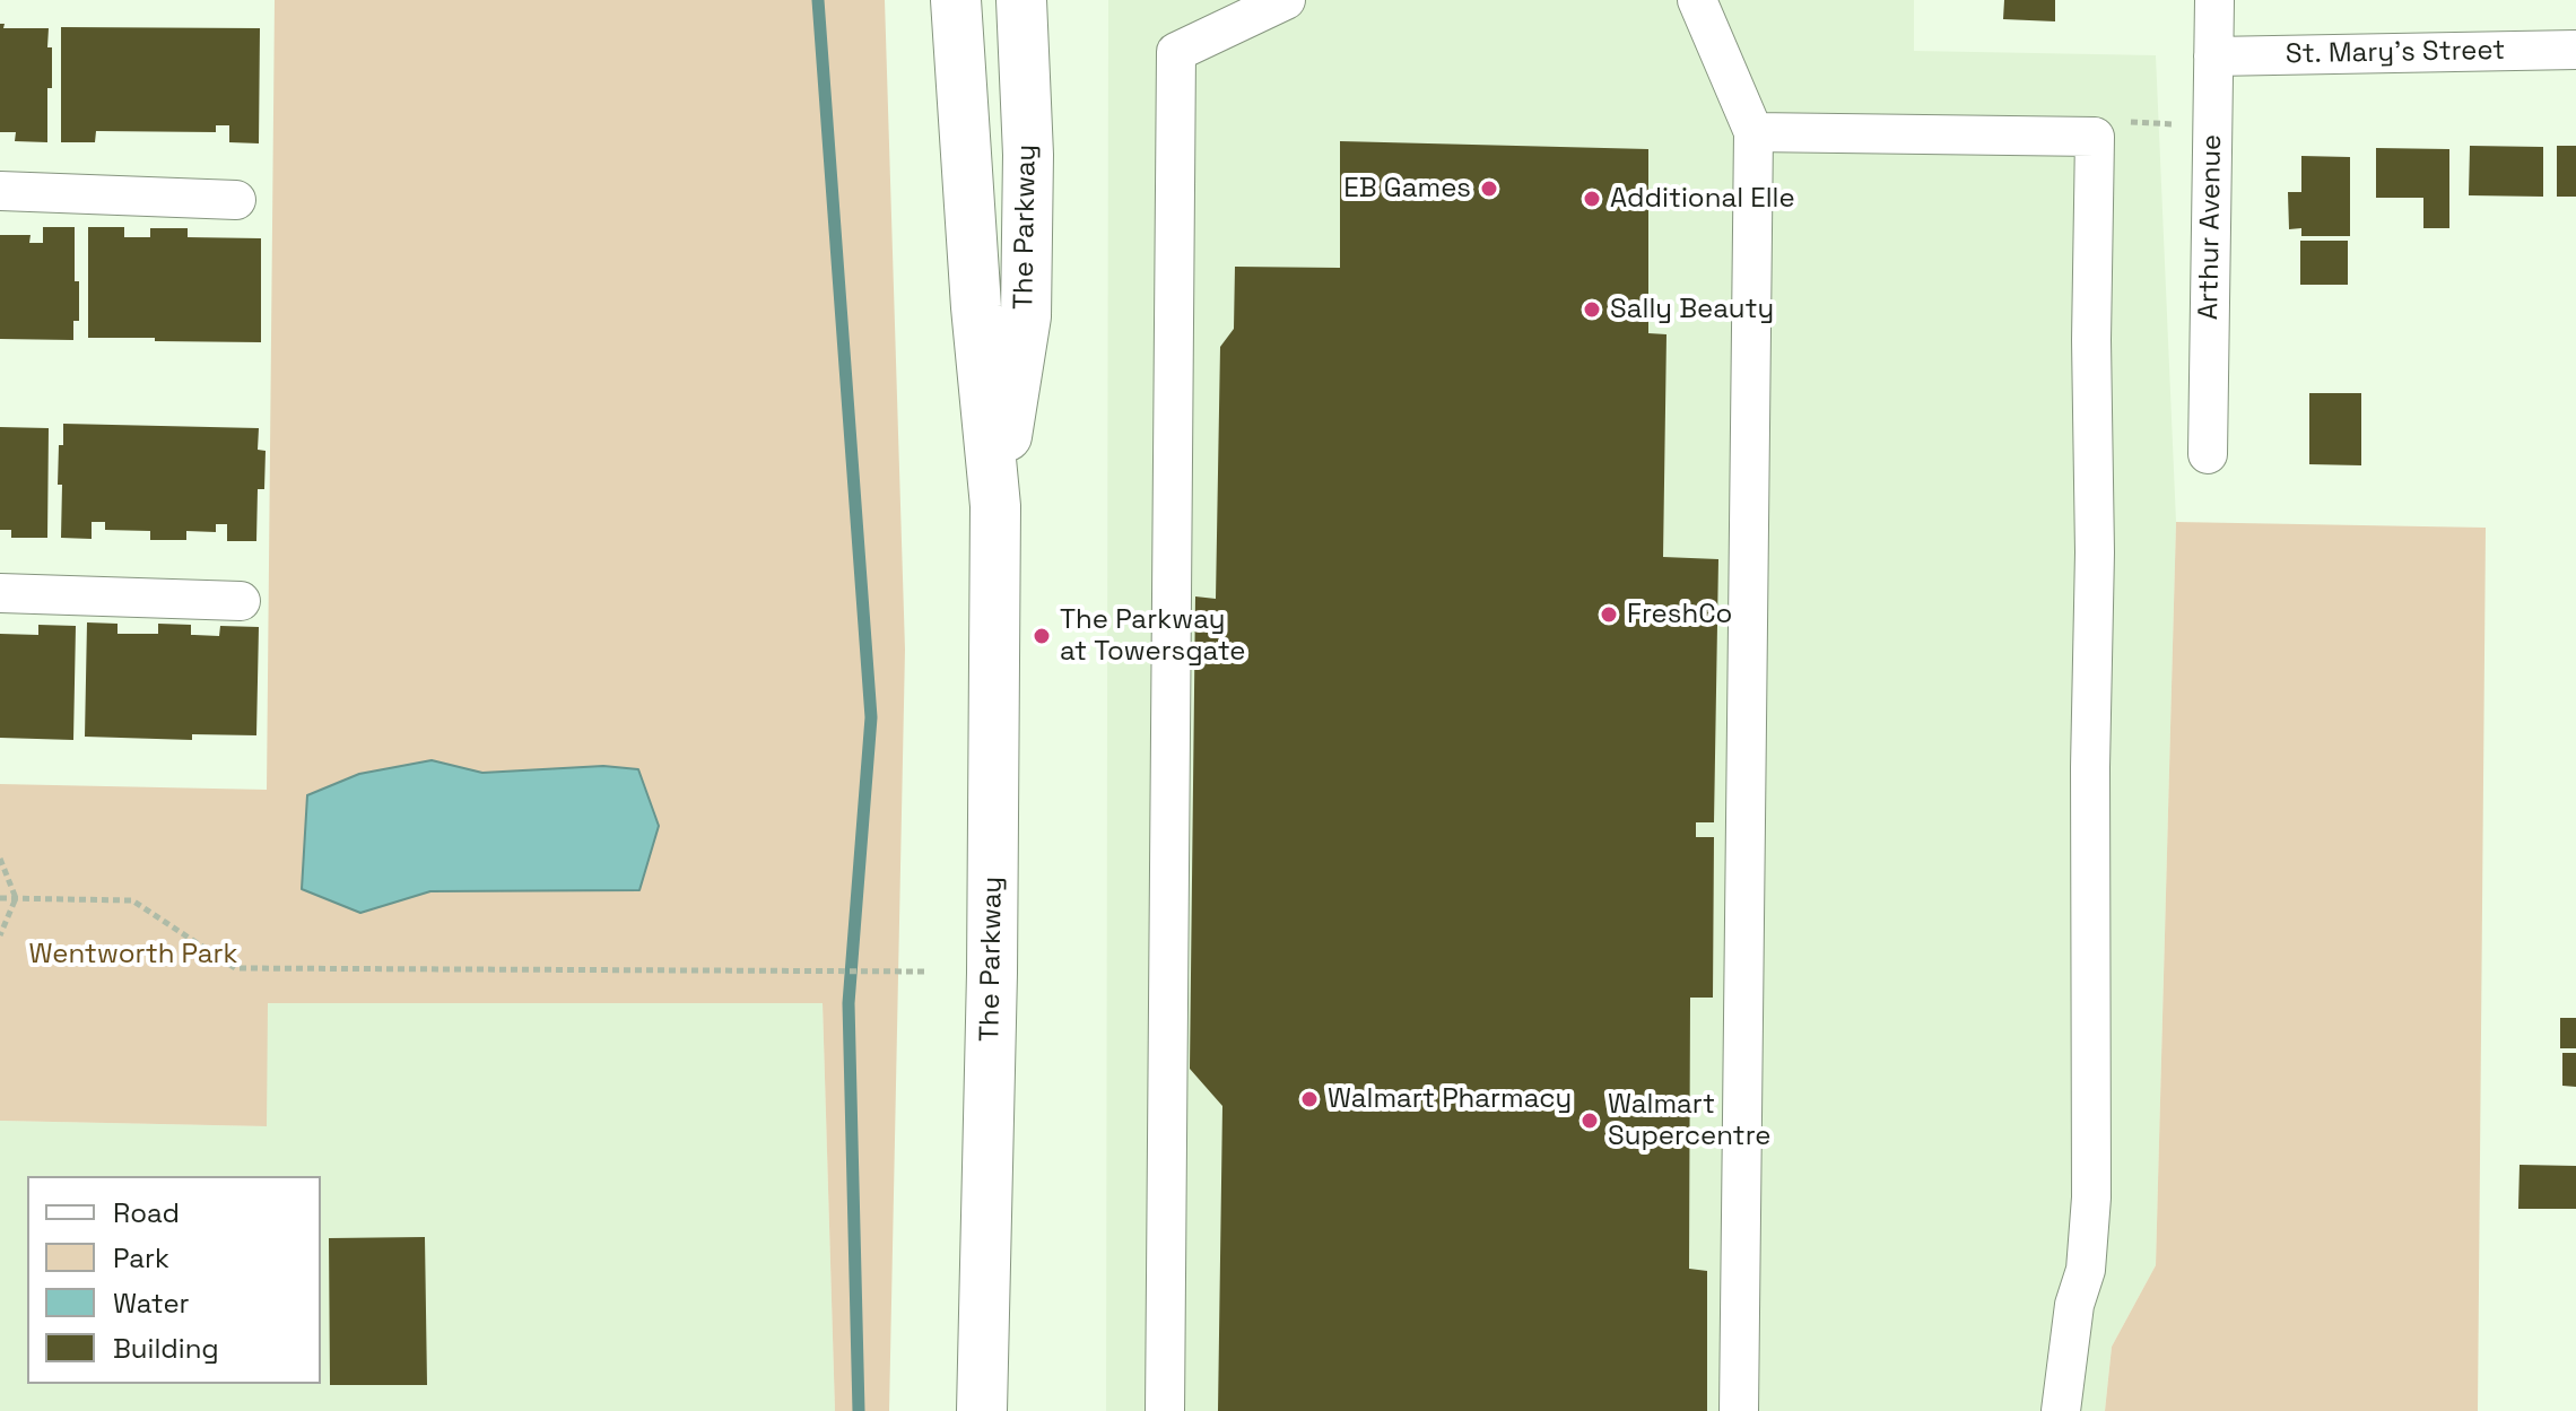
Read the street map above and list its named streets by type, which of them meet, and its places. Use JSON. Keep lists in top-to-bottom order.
{
  "streets": {
    "main road": ["The Parkway"],
    "street": ["St. Mary's Street", "Arthur Avenue"]
  },
  "crossings": [
    ["St. Mary's Street", "Arthur Avenue"]
  ],
  "parks": ["Wentworth Park"],
  "places": [
    "EB Games",
    "Additional Elle",
    "Sally Beauty",
    "FreshCo",
    "The Parkway at Towersgate",
    "Walmart Pharmacy",
    "Walmart Supercentre"
  ],
  "legend": [
    "Road",
    "Park",
    "Water",
    "Building"
  ]
}
